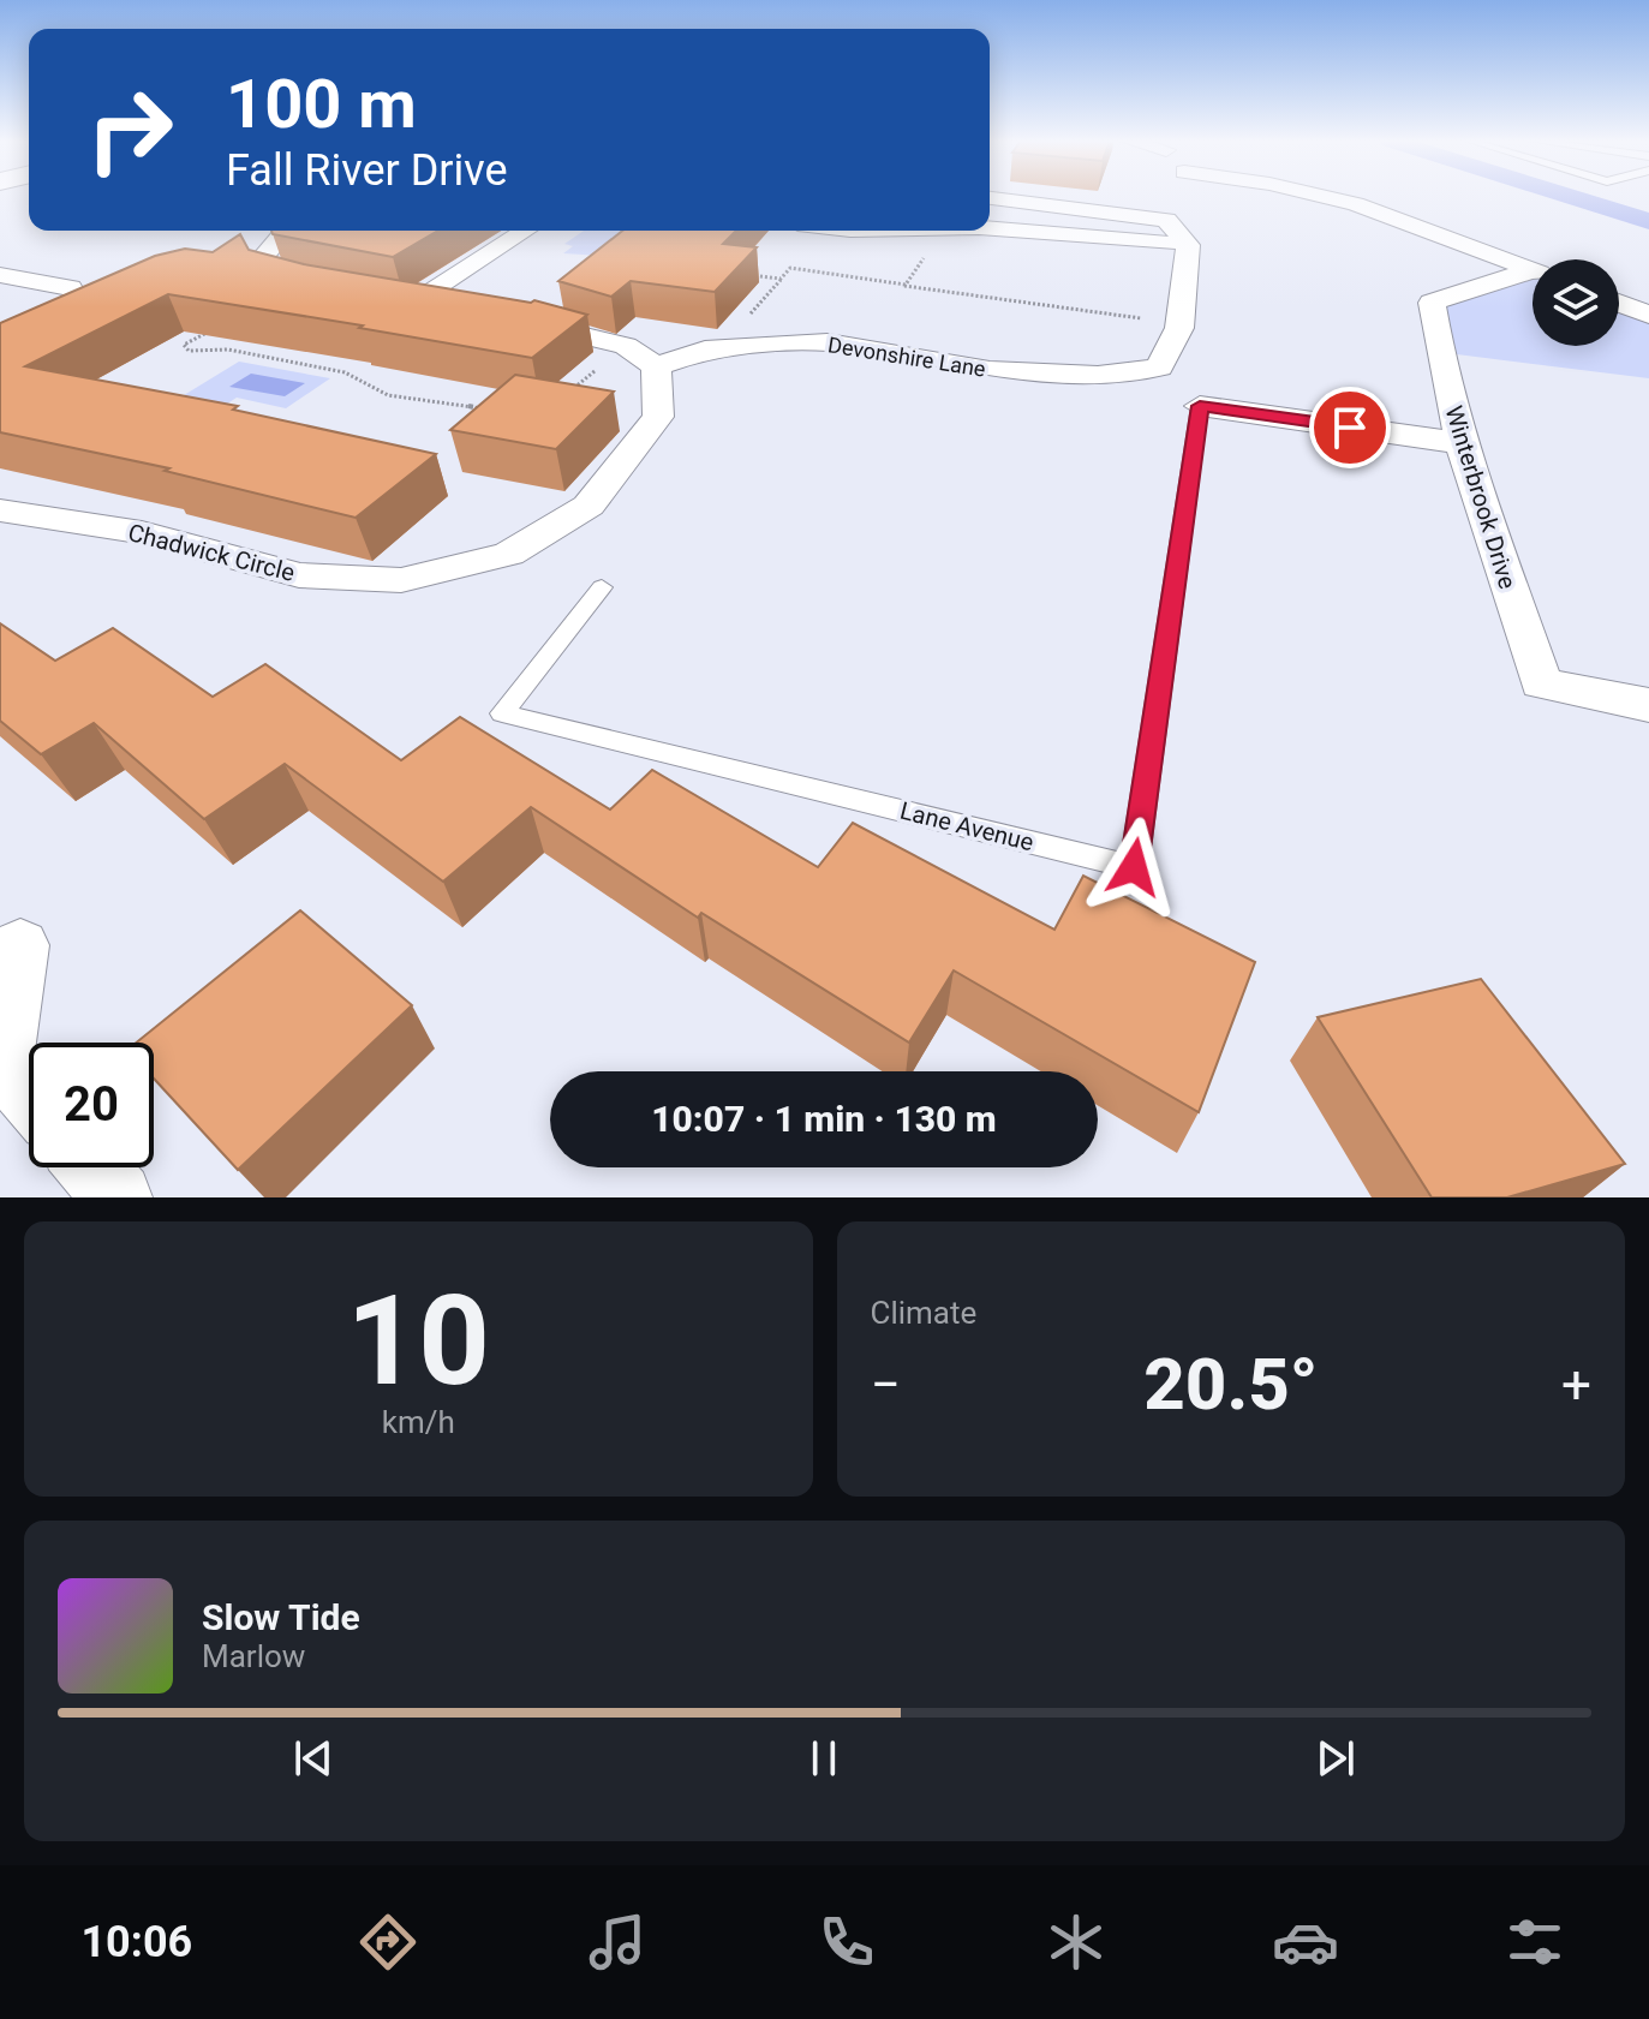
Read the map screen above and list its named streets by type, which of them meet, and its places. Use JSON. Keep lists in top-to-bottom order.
{
  "streets": {
    "street": ["Devonshire Lane", "Winterbrook Drive", "Chadwick Circle"],
    "lane": ["Lane Avenue"]
  },
  "crossings": [
    ["Devonshire Lane", "Chadwick Circle"]
  ],
  "page": {
    "turn": ["100 m", "Fall River Drive"],
    "limit": "20",
    "trip": "10:07 · 1 min · 130 m",
    "tile": [
      ["10", "km/h"],
      "Climate"
    ],
    "heat": ["−", "20.5°", "+"],
    "song": ["Slow Tide", "Marlow"],
    "tabs": "10:06"
  }
}
